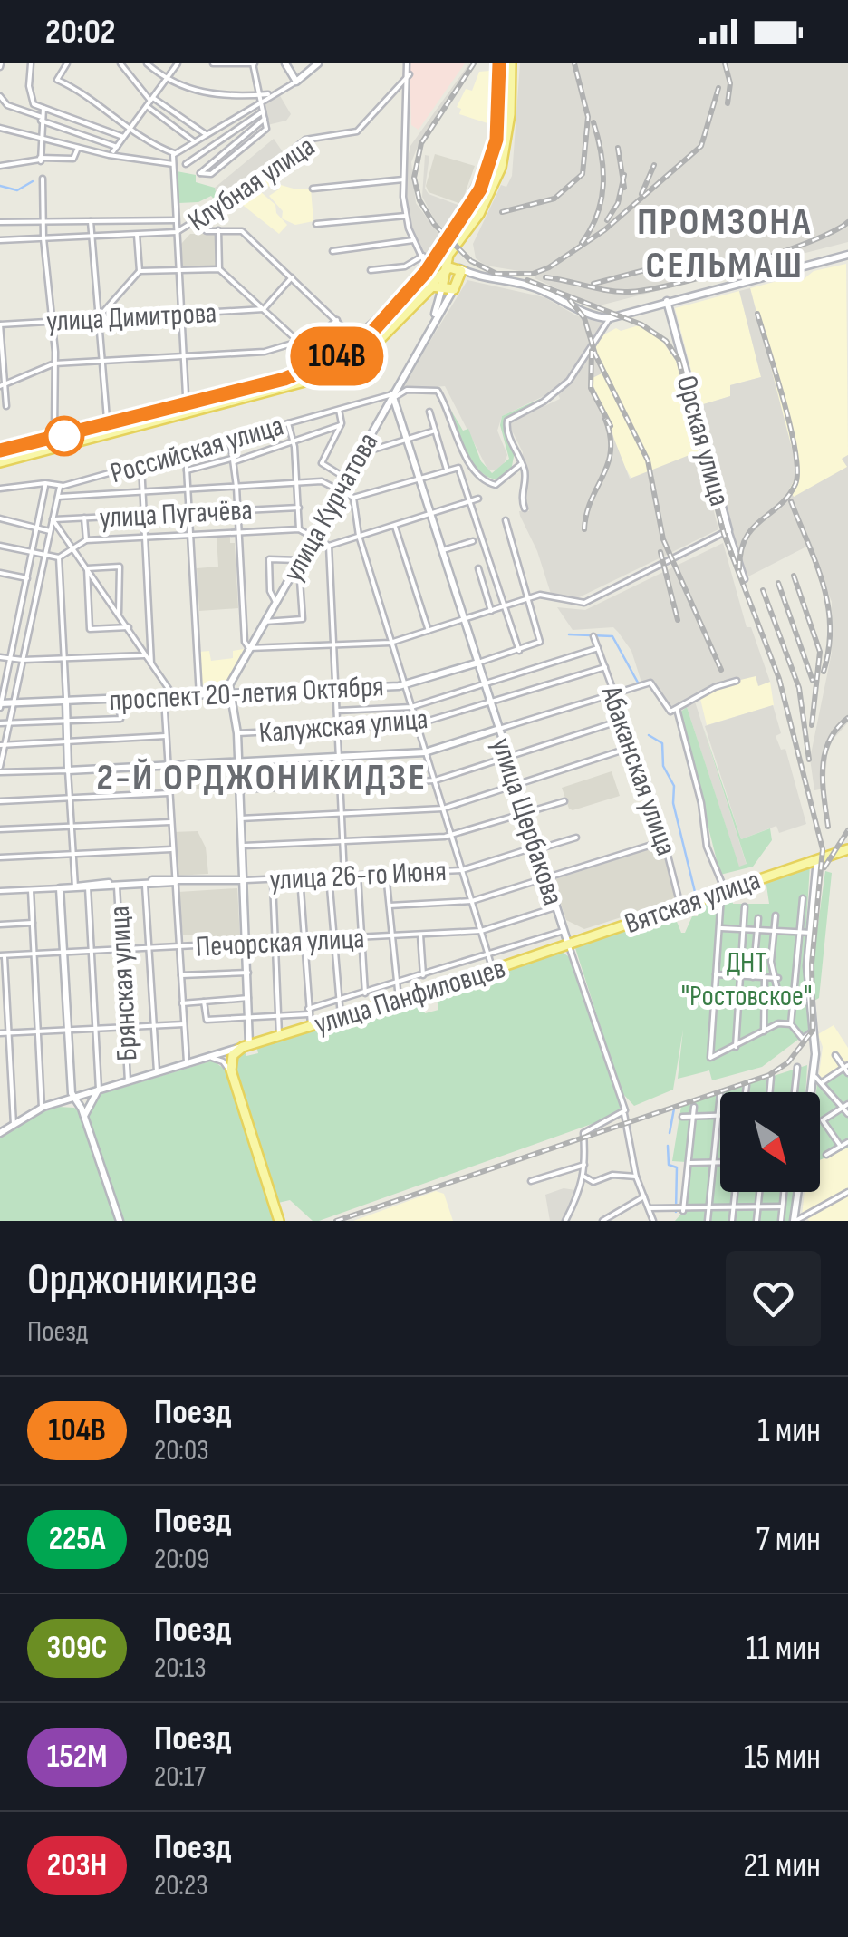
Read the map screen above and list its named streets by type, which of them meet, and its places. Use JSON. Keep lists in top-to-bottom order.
{
  "streets": {
    "main road": ["Российская улица", "Вятская улица", "улица Панфиловцев"],
    "street": [
      "Клубная улица",
      "улица Димитрова",
      "Орская улица",
      "улица Курчатова",
      "улица Пугачёва",
      "проспект 20-летия Октября",
      "Калужская улица",
      "Абаканская улица",
      "улица Щербакова",
      "улица 26-го Июня",
      "Печорская улица",
      "Брянская улица"
    ]
  },
  "crossings": [
    ["Российская улица", "улица Курчатова"],
    ["Российская улица", "улица Щербакова"],
    ["улица Курчатова", "проспект 20-летия Октября"],
    ["улица Курчатова", "улица Щербакова"],
    ["проспект 20-летия Октября", "улица Щербакова"],
    ["Калужская улица", "Абаканская улица"],
    ["Калужская улица", "улица Щербакова"],
    ["Абаканская улица", "Вятская улица"],
    ["улица Щербакова", "улица 26-го Июня"],
    ["улица Щербакова", "Вятская улица"],
    ["улица Щербакова", "Печорская улица"],
    ["улица Щербакова", "улица Панфиловцев"],
    ["улица 26-го Июня", "Брянская улица"],
    ["Вятская улица", "улица Панфиловцев"],
    ["Печорская улица", "Брянская улица"],
    ["Брянская улица", "улица Панфиловцев"]
  ],
  "districts": ["ПРОМЗОНА СЕЛЬМАШ", "2-Й ОРДЖОНИКИДЗЕ"],
  "parks": ["ДНТ \"Ростовское\""],
  "north": "bottom right",
  "page": {
    "status": "20:02",
    "on_map": "104В",
    "heading": ["Орджоникидзе", "Поезд"],
    "list": [
      {
        "mark": "104В",
        "name": "Поезд",
        "note": "20:03",
        "value": "1 мин"
      },
      {
        "mark": "225А",
        "name": "Поезд",
        "note": "20:09",
        "value": "7 мин"
      },
      {
        "mark": "309С",
        "name": "Поезд",
        "note": "20:13",
        "value": "11 мин"
      },
      {
        "mark": "152М",
        "name": "Поезд",
        "note": "20:17",
        "value": "15 мин"
      },
      {
        "mark": "203Н",
        "name": "Поезд",
        "note": "20:23",
        "value": "21 мин"
      }
    ]
  }
}
